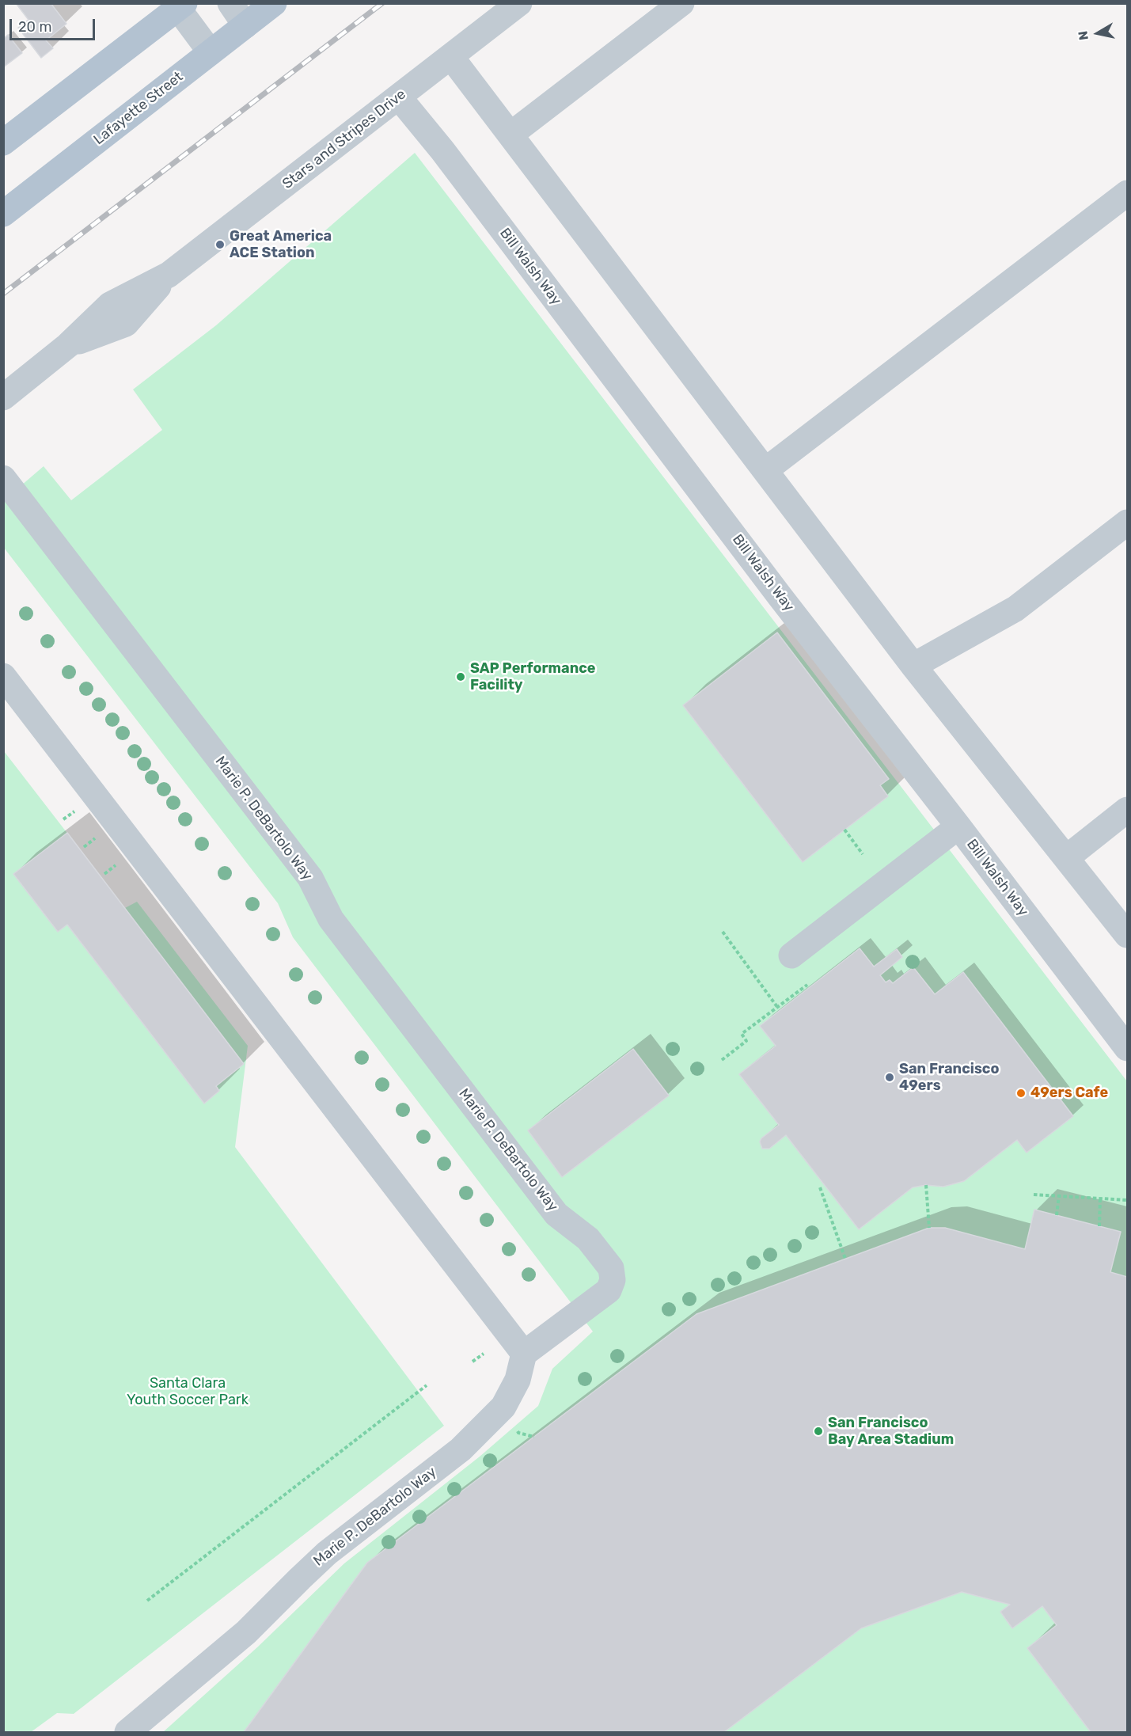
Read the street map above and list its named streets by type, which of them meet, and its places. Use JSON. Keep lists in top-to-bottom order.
{
  "streets": {
    "main road": ["Lafayette Street"],
    "street": ["Stars and Stripes Drive", "Bill Walsh Way", "Marie P. DeBartolo Way"]
  },
  "crossings": [
    ["Stars and Stripes Drive", "Bill Walsh Way"]
  ],
  "parks": ["Santa Clara Youth Soccer Park"],
  "places": [
    "Great America ACE Station",
    "SAP Performance Facility",
    "San Francisco 49ers",
    "49ers Cafe",
    "San Francisco Bay Area Stadium"
  ],
  "scale_bar": "20 m",
  "north": "left"
}
